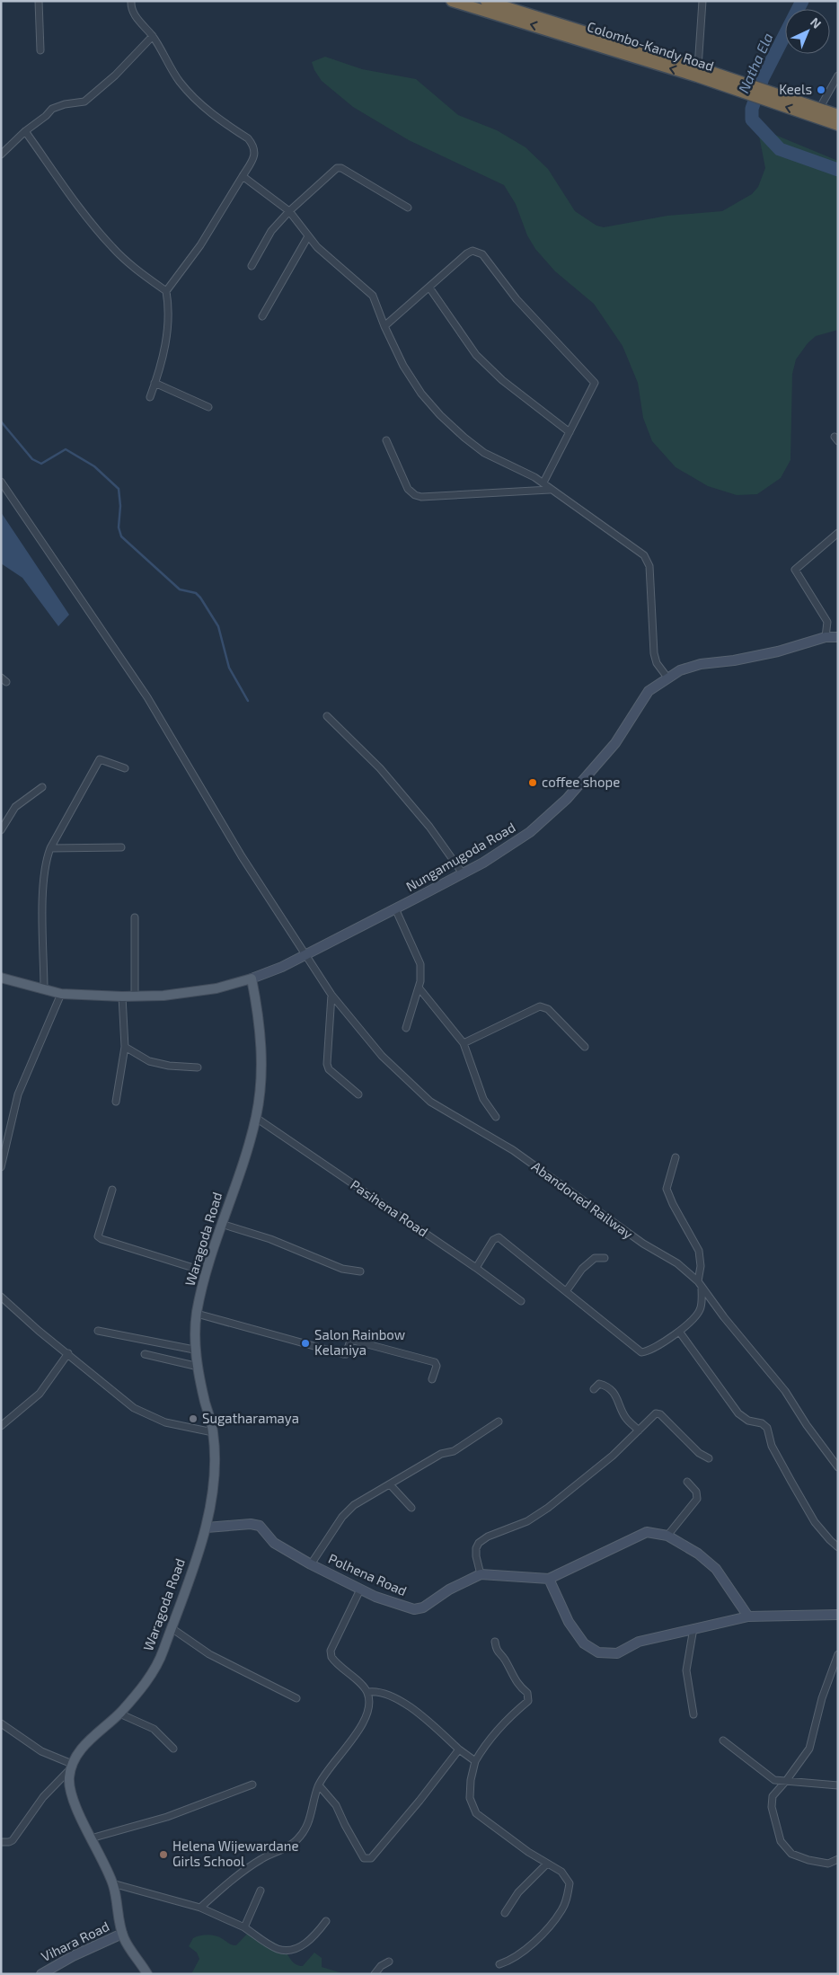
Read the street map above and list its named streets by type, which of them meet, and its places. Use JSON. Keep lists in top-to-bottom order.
{
  "streets": {
    "highway": ["Colombo-Kandy Road"],
    "main road": ["Waragoda Road"],
    "street": [
      "Nungamugoda Road",
      "Abandoned Railway",
      "Pasihena Road",
      "Polhena Road",
      "Vihara Road"
    ]
  },
  "crossings": [
    ["Nungamugoda Road", "Abandoned Railway"],
    ["Nungamugoda Road", "Waragoda Road"],
    ["Pasihena Road", "Waragoda Road"],
    ["Waragoda Road", "Polhena Road"]
  ],
  "water": ["Natha Ela"],
  "places": [
    "Keels",
    "coffee shope",
    "Salon Rainbow Kelaniya",
    "Sugatharamaya",
    "Helena Wijewardane Girls School"
  ],
  "north": "top right"
}
